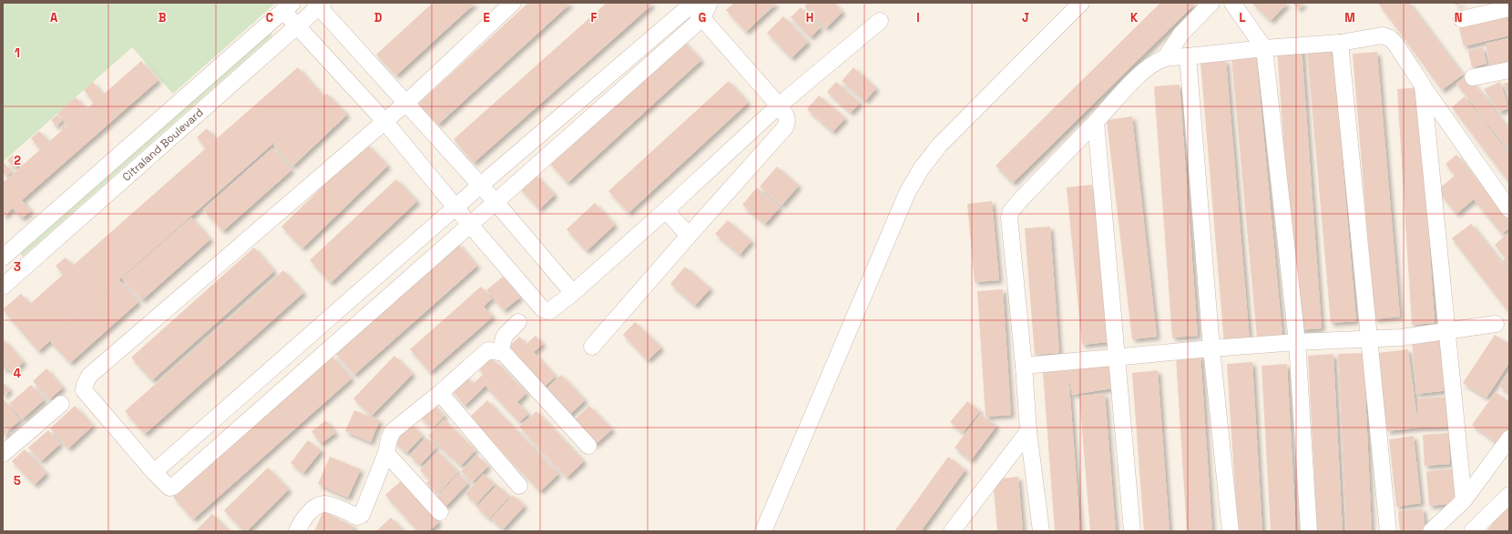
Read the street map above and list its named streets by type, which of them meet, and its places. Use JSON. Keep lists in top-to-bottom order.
{
  "streets": {
    "street": ["Citraland Boulevard"]
  },
  "grid": {
    "columns": [
      "A",
      "B",
      "C",
      "D",
      "E",
      "F",
      "G",
      "H",
      "I",
      "J",
      "K",
      "L",
      "M",
      "N"
    ],
    "rows": [
      "1",
      "2",
      "3",
      "4",
      "5"
    ]
  }
}
